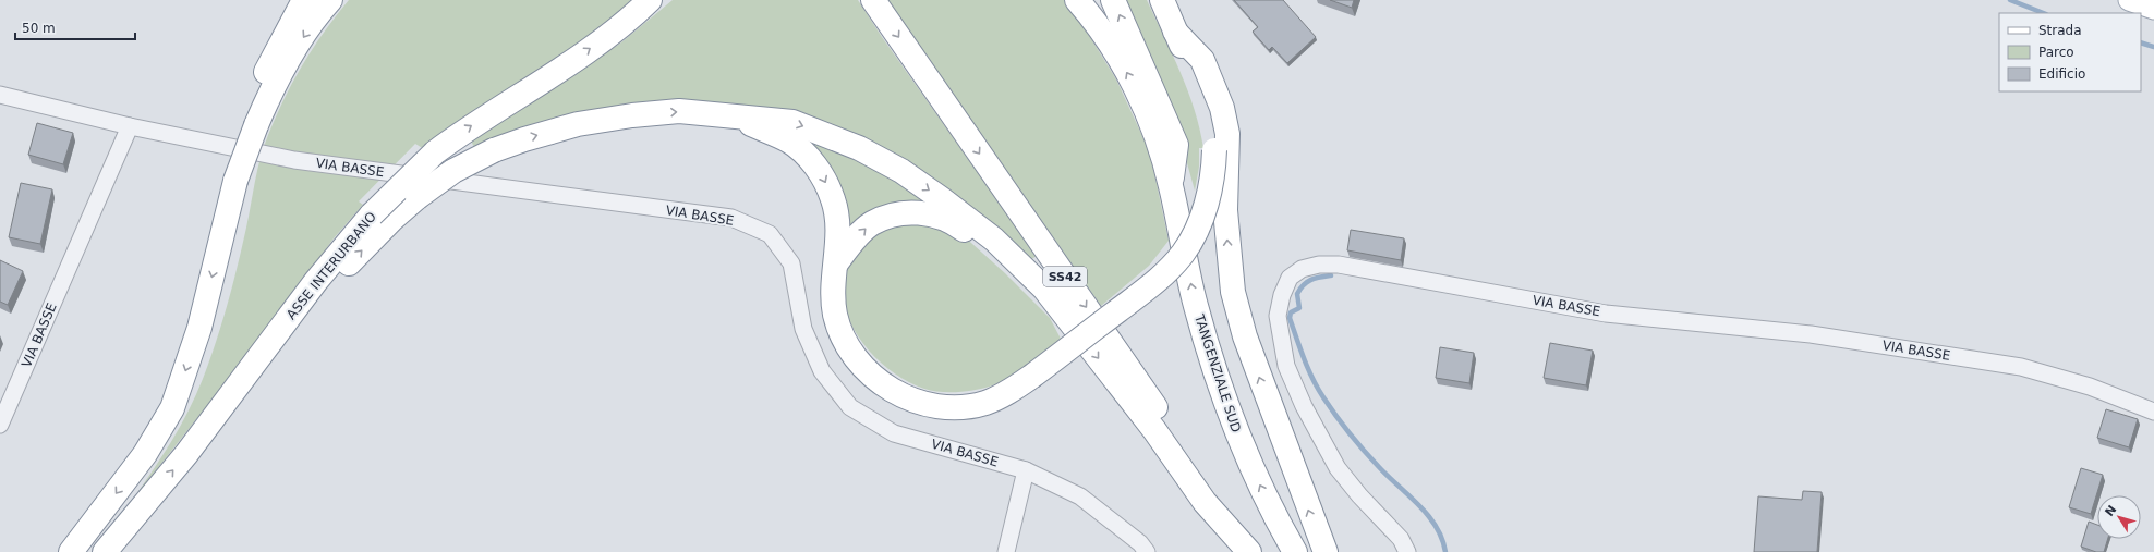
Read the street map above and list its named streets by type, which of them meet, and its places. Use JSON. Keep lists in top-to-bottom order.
{
  "streets": {
    "highway": ["ASSE INTERURBANO", "SS42", "TANGENZIALE SUD"],
    "street": ["VIA BASSE"]
  },
  "legend": ["Strada", "Parco", "Edificio"],
  "scale_bar": "50 m",
  "north": "top left"
}
